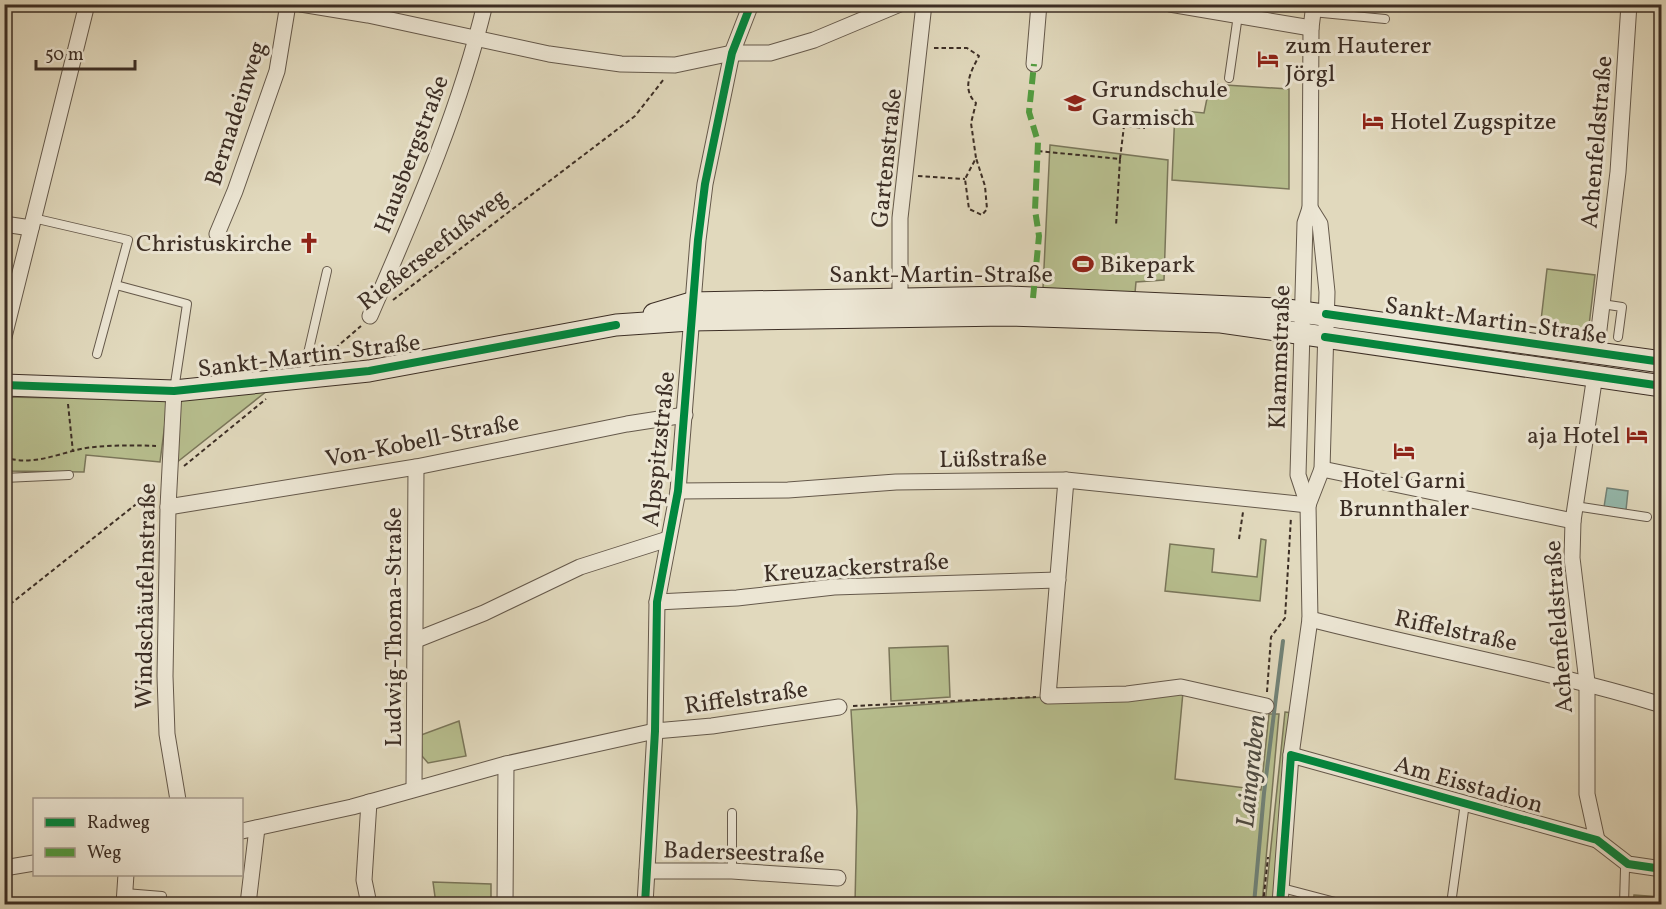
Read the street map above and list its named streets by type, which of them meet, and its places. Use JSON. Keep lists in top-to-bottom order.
{
  "streets": {
    "main road": ["Sankt-Martin-Straße"],
    "street": [
      "Bernadeinweg",
      "Achenfeldstraße",
      "Hausbergstraße",
      "Gartenstraße",
      "Klammstraße",
      "Von-Kobell-Straße",
      "Alpspitzstraße",
      "Lüßstraße",
      "Kreuzackerstraße",
      "Windschäufelnstraße",
      "Ludwig-Thoma-Straße",
      "Riffelstraße",
      "Am Eisstadion",
      "Baderseestraße"
    ],
    "path": ["Rießerseefußweg"]
  },
  "crossings": [
    ["Achenfeldstraße", "Sankt-Martin-Straße"],
    ["Achenfeldstraße", "Riffelstraße"],
    ["Achenfeldstraße", "Am Eisstadion"],
    ["Hausbergstraße", "Rießerseefußweg"],
    ["Gartenstraße", "Sankt-Martin-Straße"],
    ["Rießerseefußweg", "Sankt-Martin-Straße"],
    ["Sankt-Martin-Straße", "Klammstraße"],
    ["Sankt-Martin-Straße", "Alpspitzstraße"],
    ["Sankt-Martin-Straße", "Windschäufelnstraße"],
    ["Klammstraße", "Lüßstraße"],
    ["Klammstraße", "Riffelstraße"],
    ["Klammstraße", "Am Eisstadion"],
    ["Von-Kobell-Straße", "Alpspitzstraße"],
    ["Von-Kobell-Straße", "Windschäufelnstraße"],
    ["Von-Kobell-Straße", "Ludwig-Thoma-Straße"],
    ["Alpspitzstraße", "Lüßstraße"],
    ["Alpspitzstraße", "Kreuzackerstraße"],
    ["Alpspitzstraße", "Riffelstraße"],
    ["Alpspitzstraße", "Baderseestraße"],
    ["Ludwig-Thoma-Straße", "Riffelstraße"]
  ],
  "water": ["Laingraben"],
  "places": {
    "hotel": [
      "zum Hauterer Jörgl",
      "Hotel Zugspitze",
      "aja Hotel",
      "Hotel Garni Brunnthaler"
    ],
    "school or university": ["Grundschule Garmisch"],
    "church": ["Christuskirche"],
    "sports": ["Bikepark"]
  },
  "legend": ["Radweg", "Weg"],
  "scale_bar": "50 m"
}
